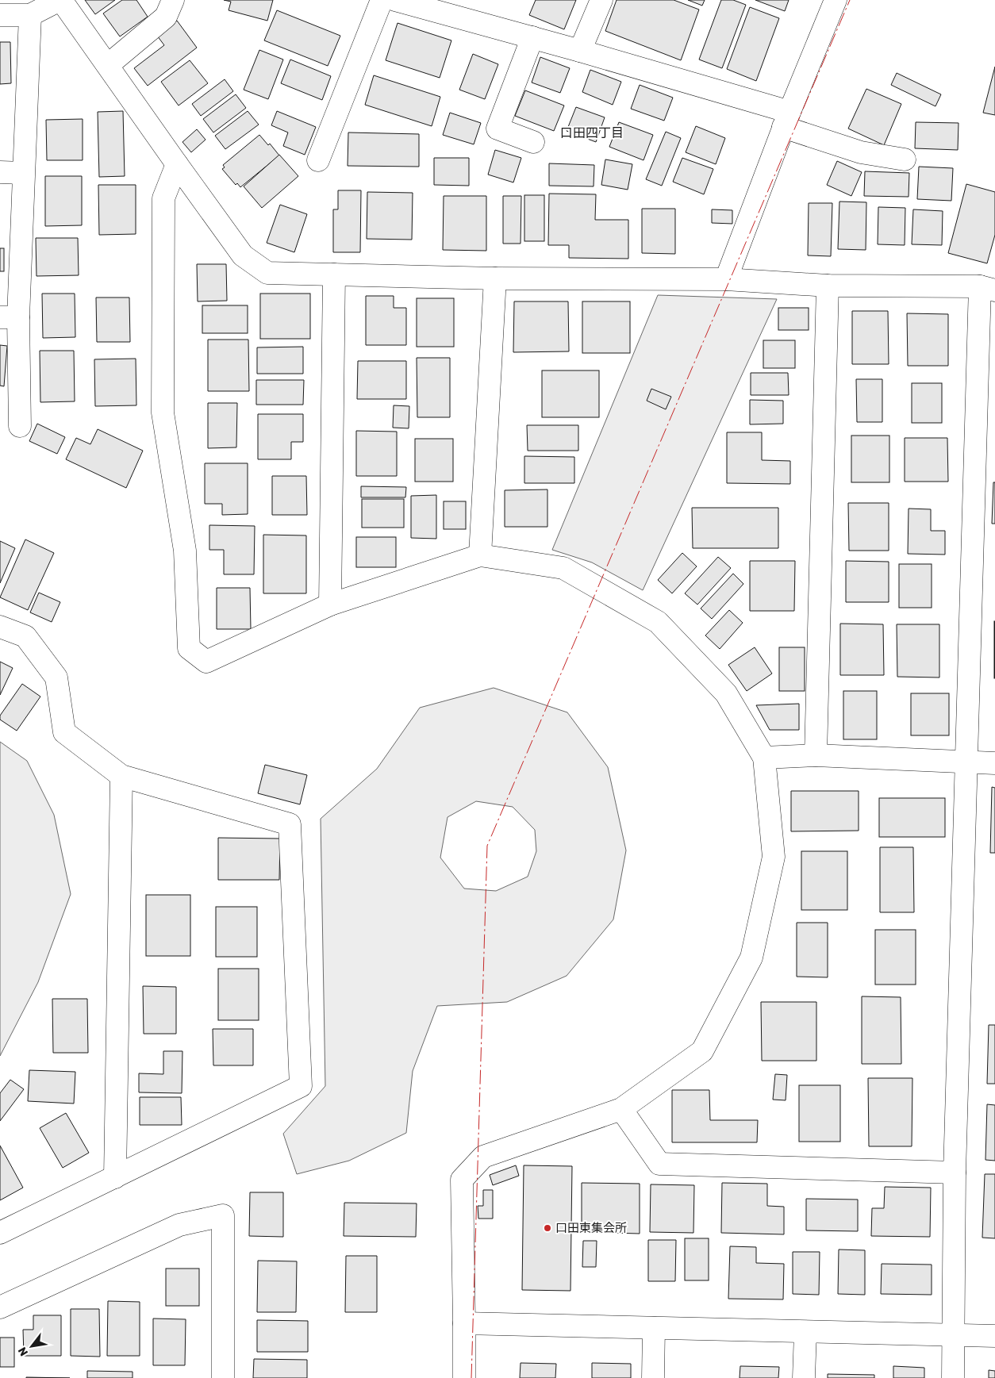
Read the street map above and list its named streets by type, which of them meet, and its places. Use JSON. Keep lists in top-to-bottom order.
{
  "districts": ["口田四丁目"],
  "places": ["口田東集会所"],
  "north": "bottom left"
}
